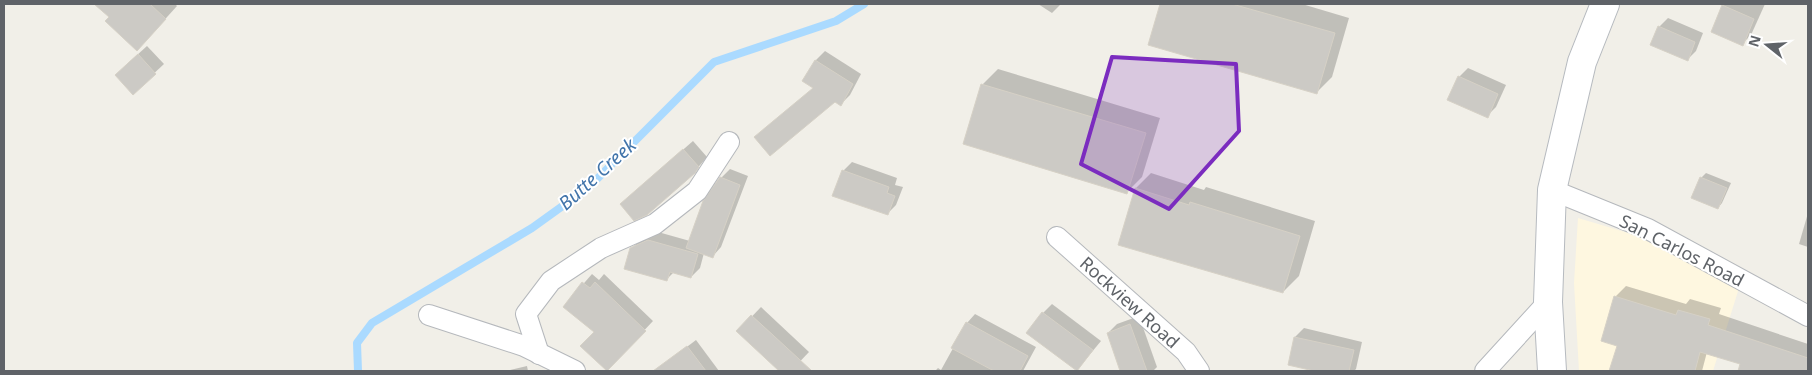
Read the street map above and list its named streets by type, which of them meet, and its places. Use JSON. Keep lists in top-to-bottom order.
{
  "streets": {
    "street": ["San Carlos Road", "Rockview Road"]
  },
  "water": ["Butte Creek"],
  "north": "left"
}
